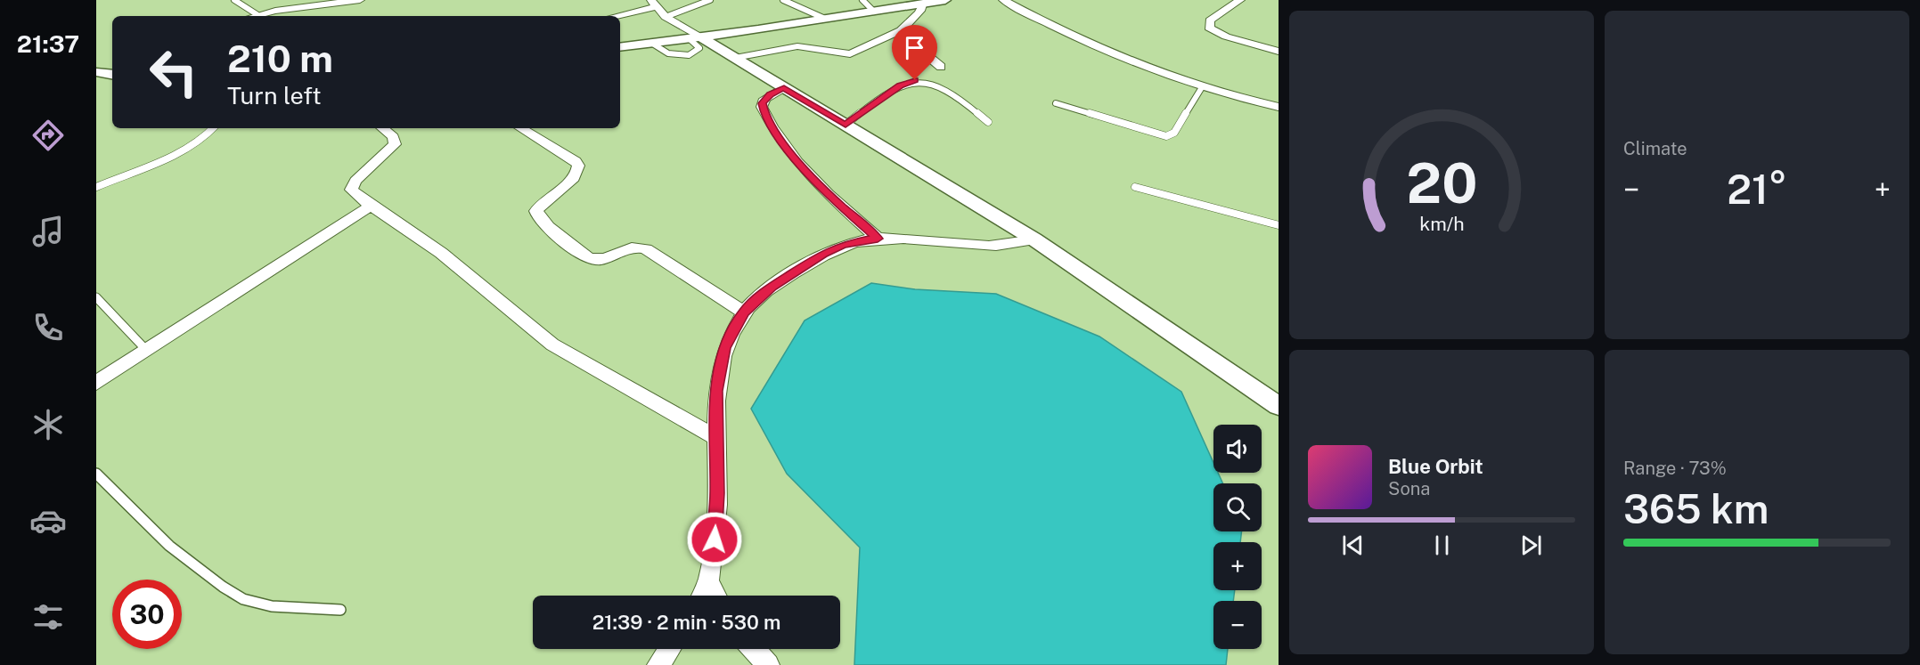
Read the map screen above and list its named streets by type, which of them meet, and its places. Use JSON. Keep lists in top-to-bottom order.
{
  "page": {
    "tabs": "21:37",
    "tile": [
      "Climate",
      ["Range · 73%", "365 km"]
    ],
    "turn": ["210 m", "Turn left"],
    "heat": ["−", "21°", "+"],
    "map_buttons": ["+", "−"],
    "song": ["Blue Orbit", "Sona"],
    "limit": "30",
    "trip": "21:39 · 2 min · 530 m",
    "gauge": ["20", "km/h"]
  }
}
